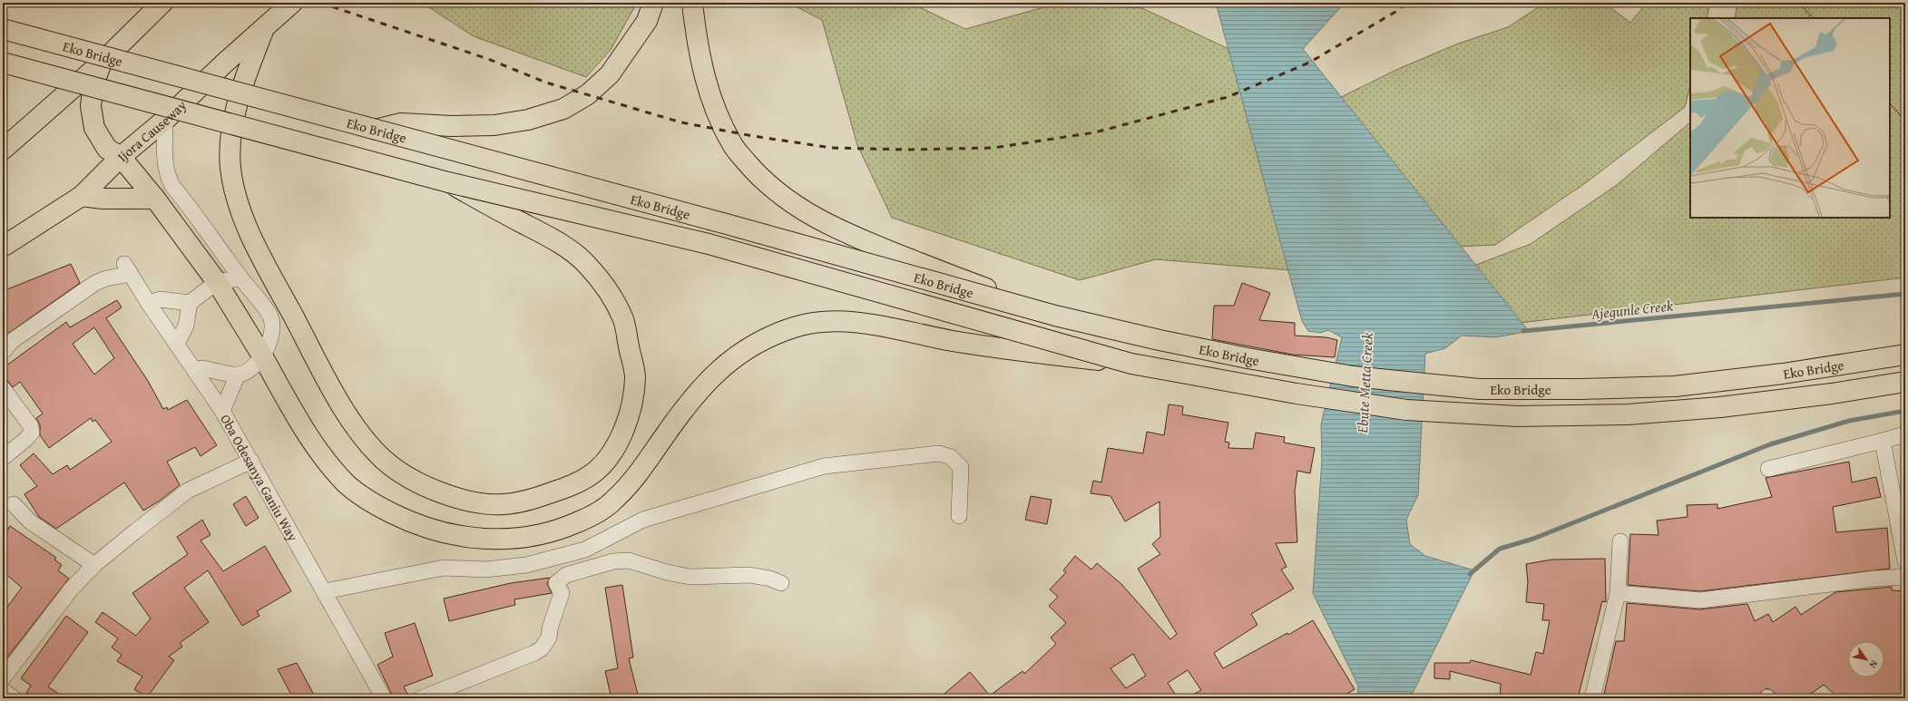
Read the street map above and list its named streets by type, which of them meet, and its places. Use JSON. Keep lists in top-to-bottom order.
{
  "streets": {
    "main road": ["Eko Bridge", "Ijora Causeway"],
    "street": ["Oba Odesanya Ganiu Way"]
  },
  "water": ["Ajegunle Creek", "Ebute Metta Creek"],
  "north": "bottom right"
}
